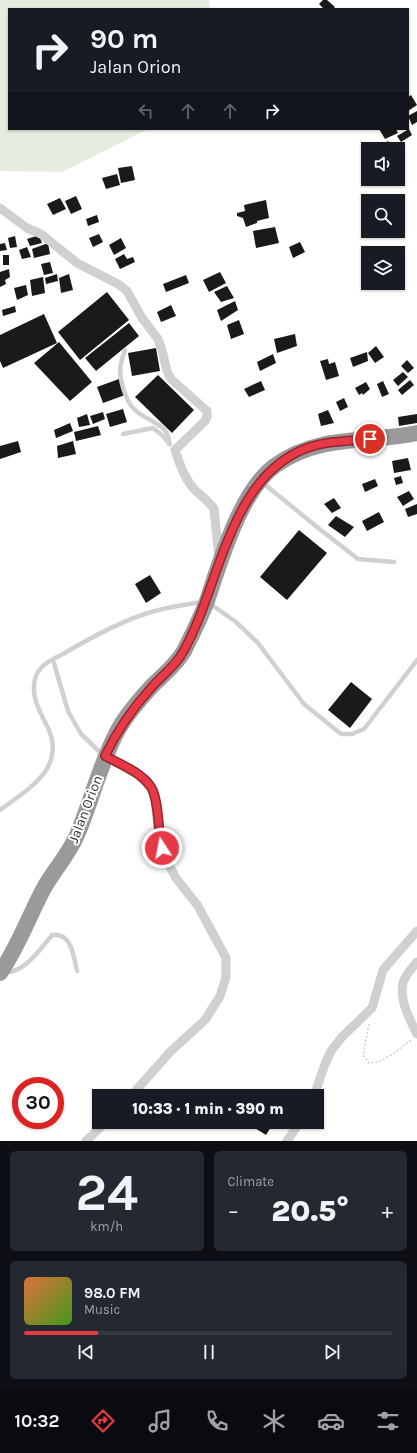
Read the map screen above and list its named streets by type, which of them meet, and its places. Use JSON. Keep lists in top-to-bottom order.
{
  "streets": {
    "highway": ["Jalan Orion"]
  },
  "page": {
    "turn": ["90 m", "Jalan Orion"],
    "limit": "30",
    "trip": "10:33 · 1 min · 390 m",
    "tile": [
      ["24", "km/h"],
      "Climate"
    ],
    "heat": ["−", "20.5°", "+"],
    "song": ["98.0 FM", "Music"],
    "tabs": "10:32"
  }
}
